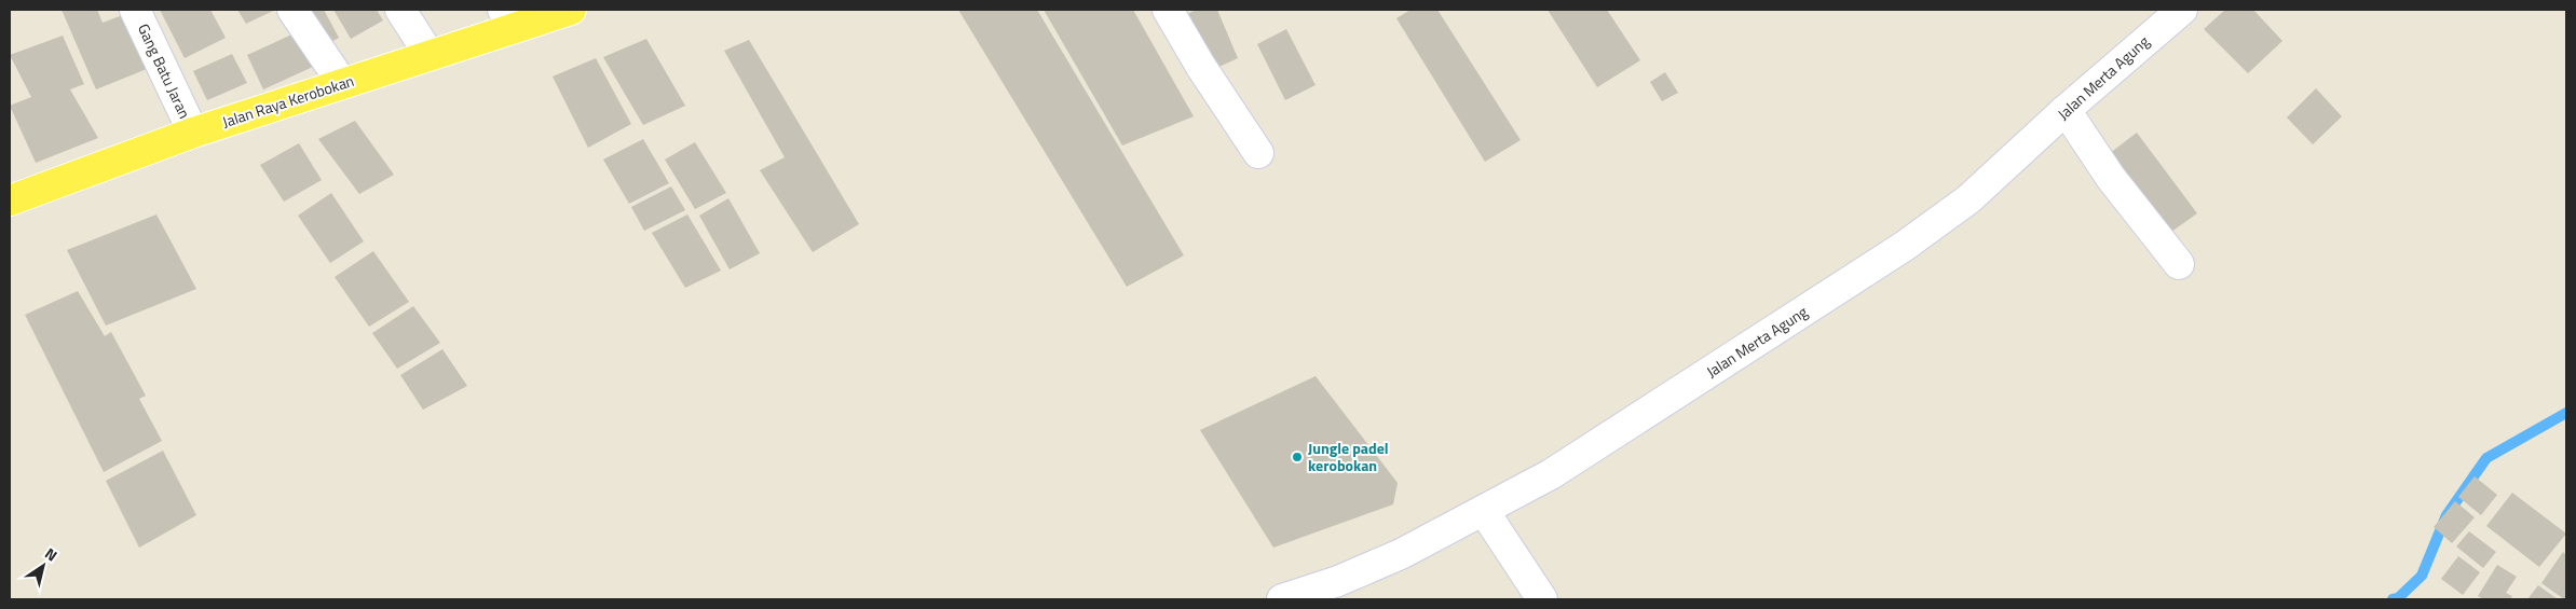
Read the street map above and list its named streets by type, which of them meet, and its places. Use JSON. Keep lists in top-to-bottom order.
{
  "streets": {
    "main road": ["Jalan Raya Kerobokan"],
    "street": ["Gang Batu Jaran", "Jalan Merta Agung"]
  },
  "crossings": [
    ["Gang Batu Jaran", "Jalan Raya Kerobokan"]
  ],
  "places": ["Jungle padel kerobokan"],
  "north": "top right"
}
